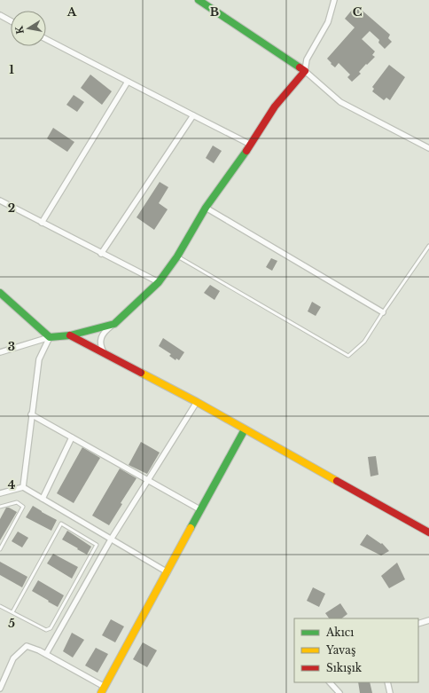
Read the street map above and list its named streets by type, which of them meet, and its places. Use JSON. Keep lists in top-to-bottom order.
{
  "legend": ["Akıcı", "Yavaş", "Sıkışık"],
  "north": "left",
  "grid": {
    "columns": ["A", "B", "C"],
    "rows": [
      "1",
      "2",
      "3",
      "4",
      "5"
    ]
  }
}
